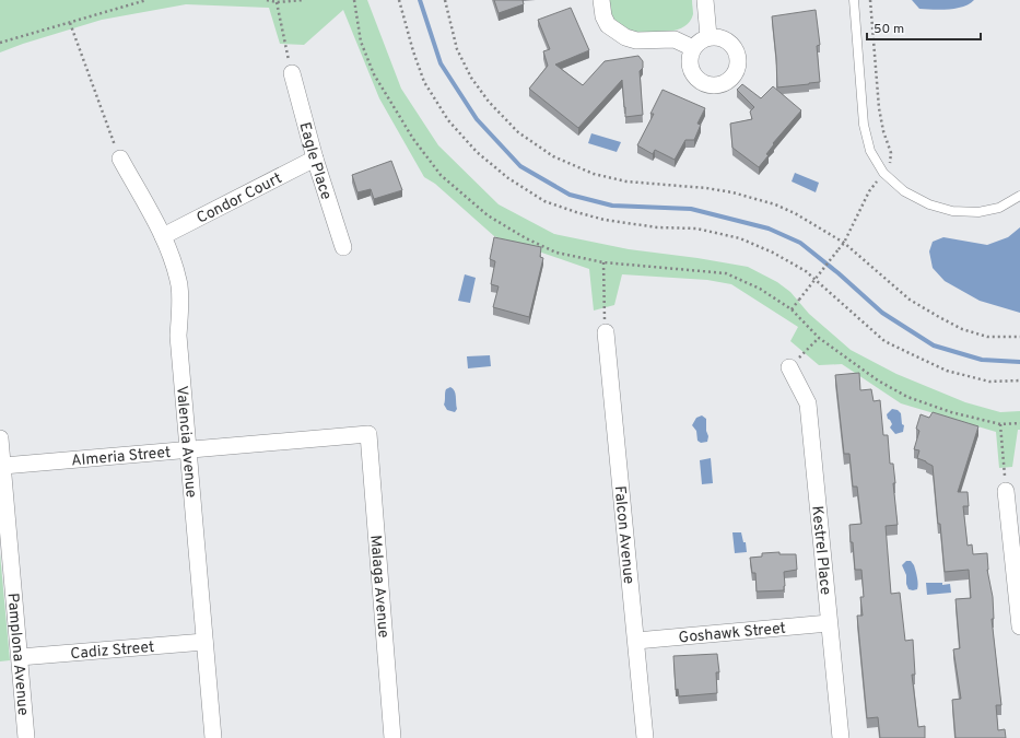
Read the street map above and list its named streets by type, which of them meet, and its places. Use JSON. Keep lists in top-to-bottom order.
{
  "streets": {
    "street": [
      "Eagle Place",
      "Condor Court",
      "Valencia Avenue",
      "Almeria Street",
      "Falcon Avenue",
      "Kestrel Place",
      "Malaga Avenue",
      "Goshawk Street",
      "Cadiz Street",
      "Pamplona Avenue"
    ]
  },
  "crossings": [
    ["Eagle Place", "Condor Court"],
    ["Condor Court", "Valencia Avenue"],
    ["Valencia Avenue", "Almeria Street"],
    ["Valencia Avenue", "Cadiz Street"],
    ["Almeria Street", "Malaga Avenue"],
    ["Almeria Street", "Pamplona Avenue"],
    ["Falcon Avenue", "Goshawk Street"],
    ["Kestrel Place", "Goshawk Street"],
    ["Cadiz Street", "Pamplona Avenue"]
  ],
  "scale_bar": "50 m"
}
